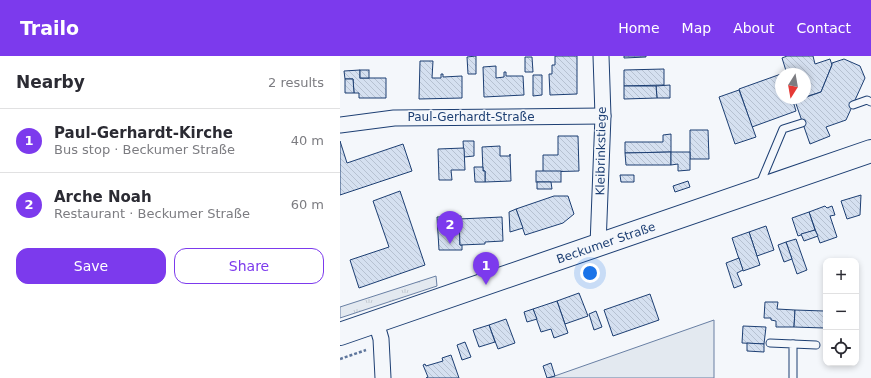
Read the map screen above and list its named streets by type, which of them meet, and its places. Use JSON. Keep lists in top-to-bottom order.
{
  "streets": {
    "main road": ["Beckumer Straße"],
    "street": ["Paul-Gerhardt-Straße", "Kleibrinkstiege"]
  },
  "crossings": [
    ["Paul-Gerhardt-Straße", "Kleibrinkstiege"],
    ["Kleibrinkstiege", "Beckumer Straße"]
  ],
  "north": "bottom",
  "page": {
    "header": "Trailo",
    "nav": [
      "Home",
      "Map",
      "About",
      "Contact"
    ],
    "heading": ["Nearby", "2 results"],
    "list": [
      {
        "mark": "1",
        "name": "Paul-Gerhardt-Kirche",
        "note": "Bus stop · Beckumer Straße",
        "value": "40 m"
      },
      {
        "mark": "2",
        "name": "Arche Noah",
        "note": "Restaurant · Beckumer Straße",
        "value": "60 m"
      }
    ],
    "pins": ["2", "1"],
    "buttons": ["Save", "Share"],
    "map_buttons": ["+", "−"]
  }
}
